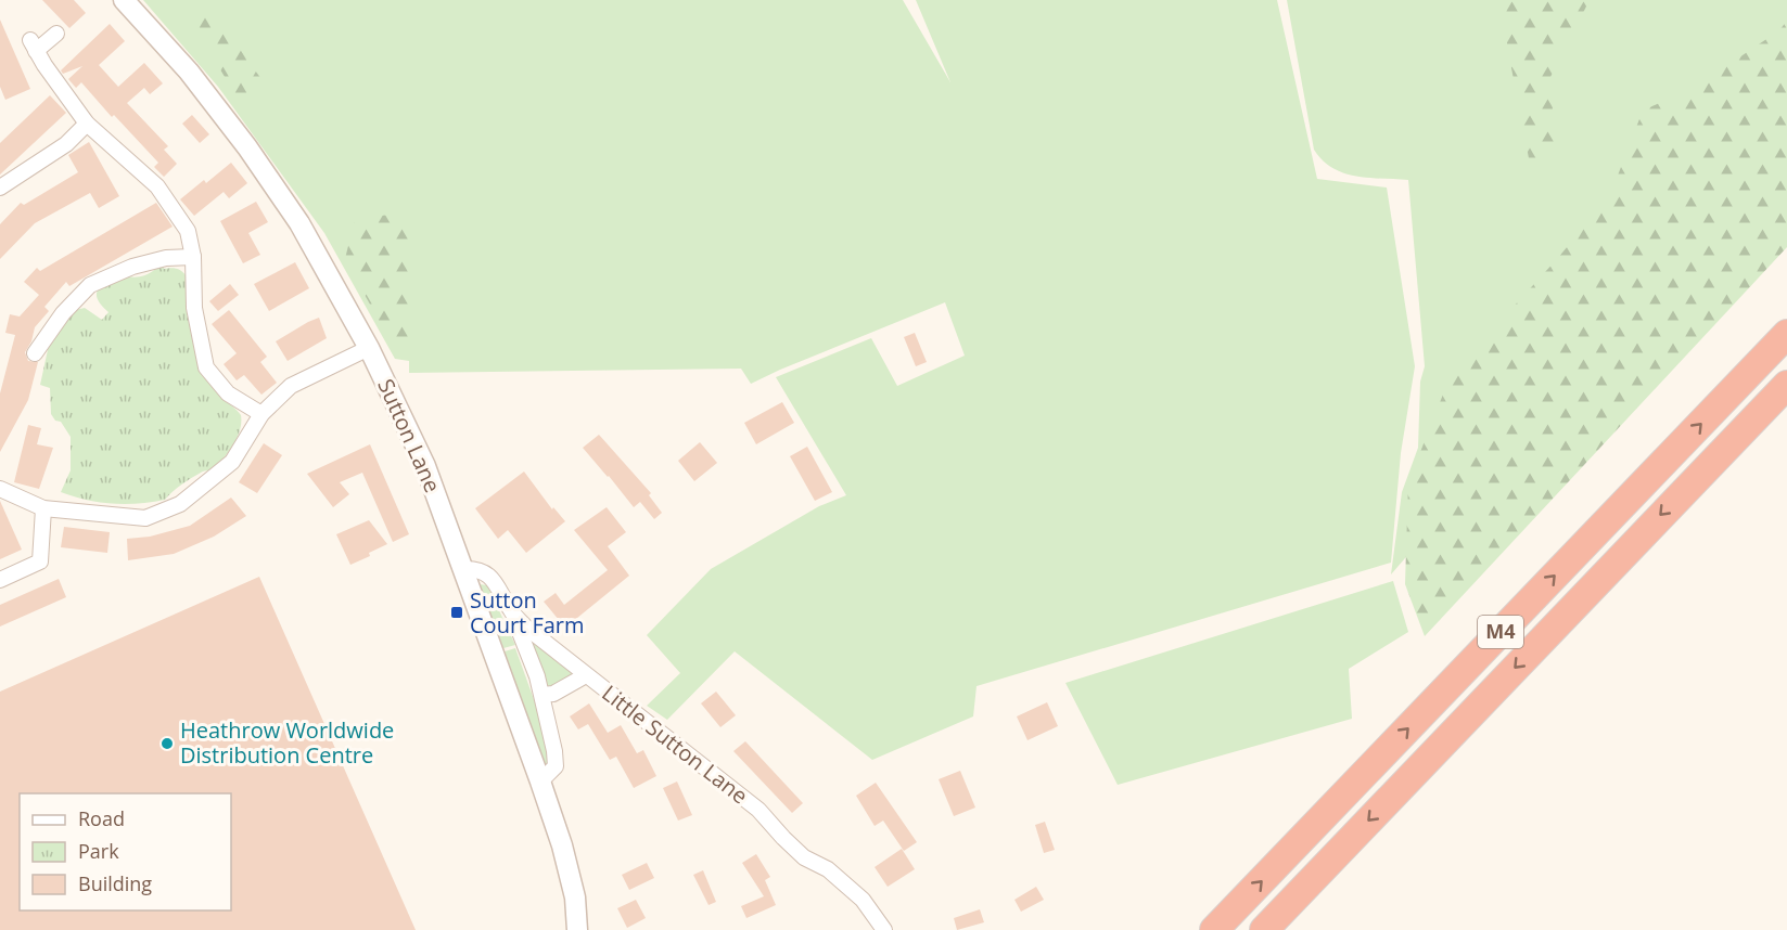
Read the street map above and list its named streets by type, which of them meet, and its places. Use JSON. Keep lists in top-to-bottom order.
{
  "streets": {
    "highway": ["M4"],
    "street": ["Sutton Lane", "Little Sutton Lane"]
  },
  "crossings": [
    ["Sutton Lane", "Little Sutton Lane"]
  ],
  "places": {
    "transit": ["Sutton Court Farm"],
    "other": ["Heathrow Worldwide Distribution Centre"]
  },
  "legend": ["Road", "Park", "Building"]
}
